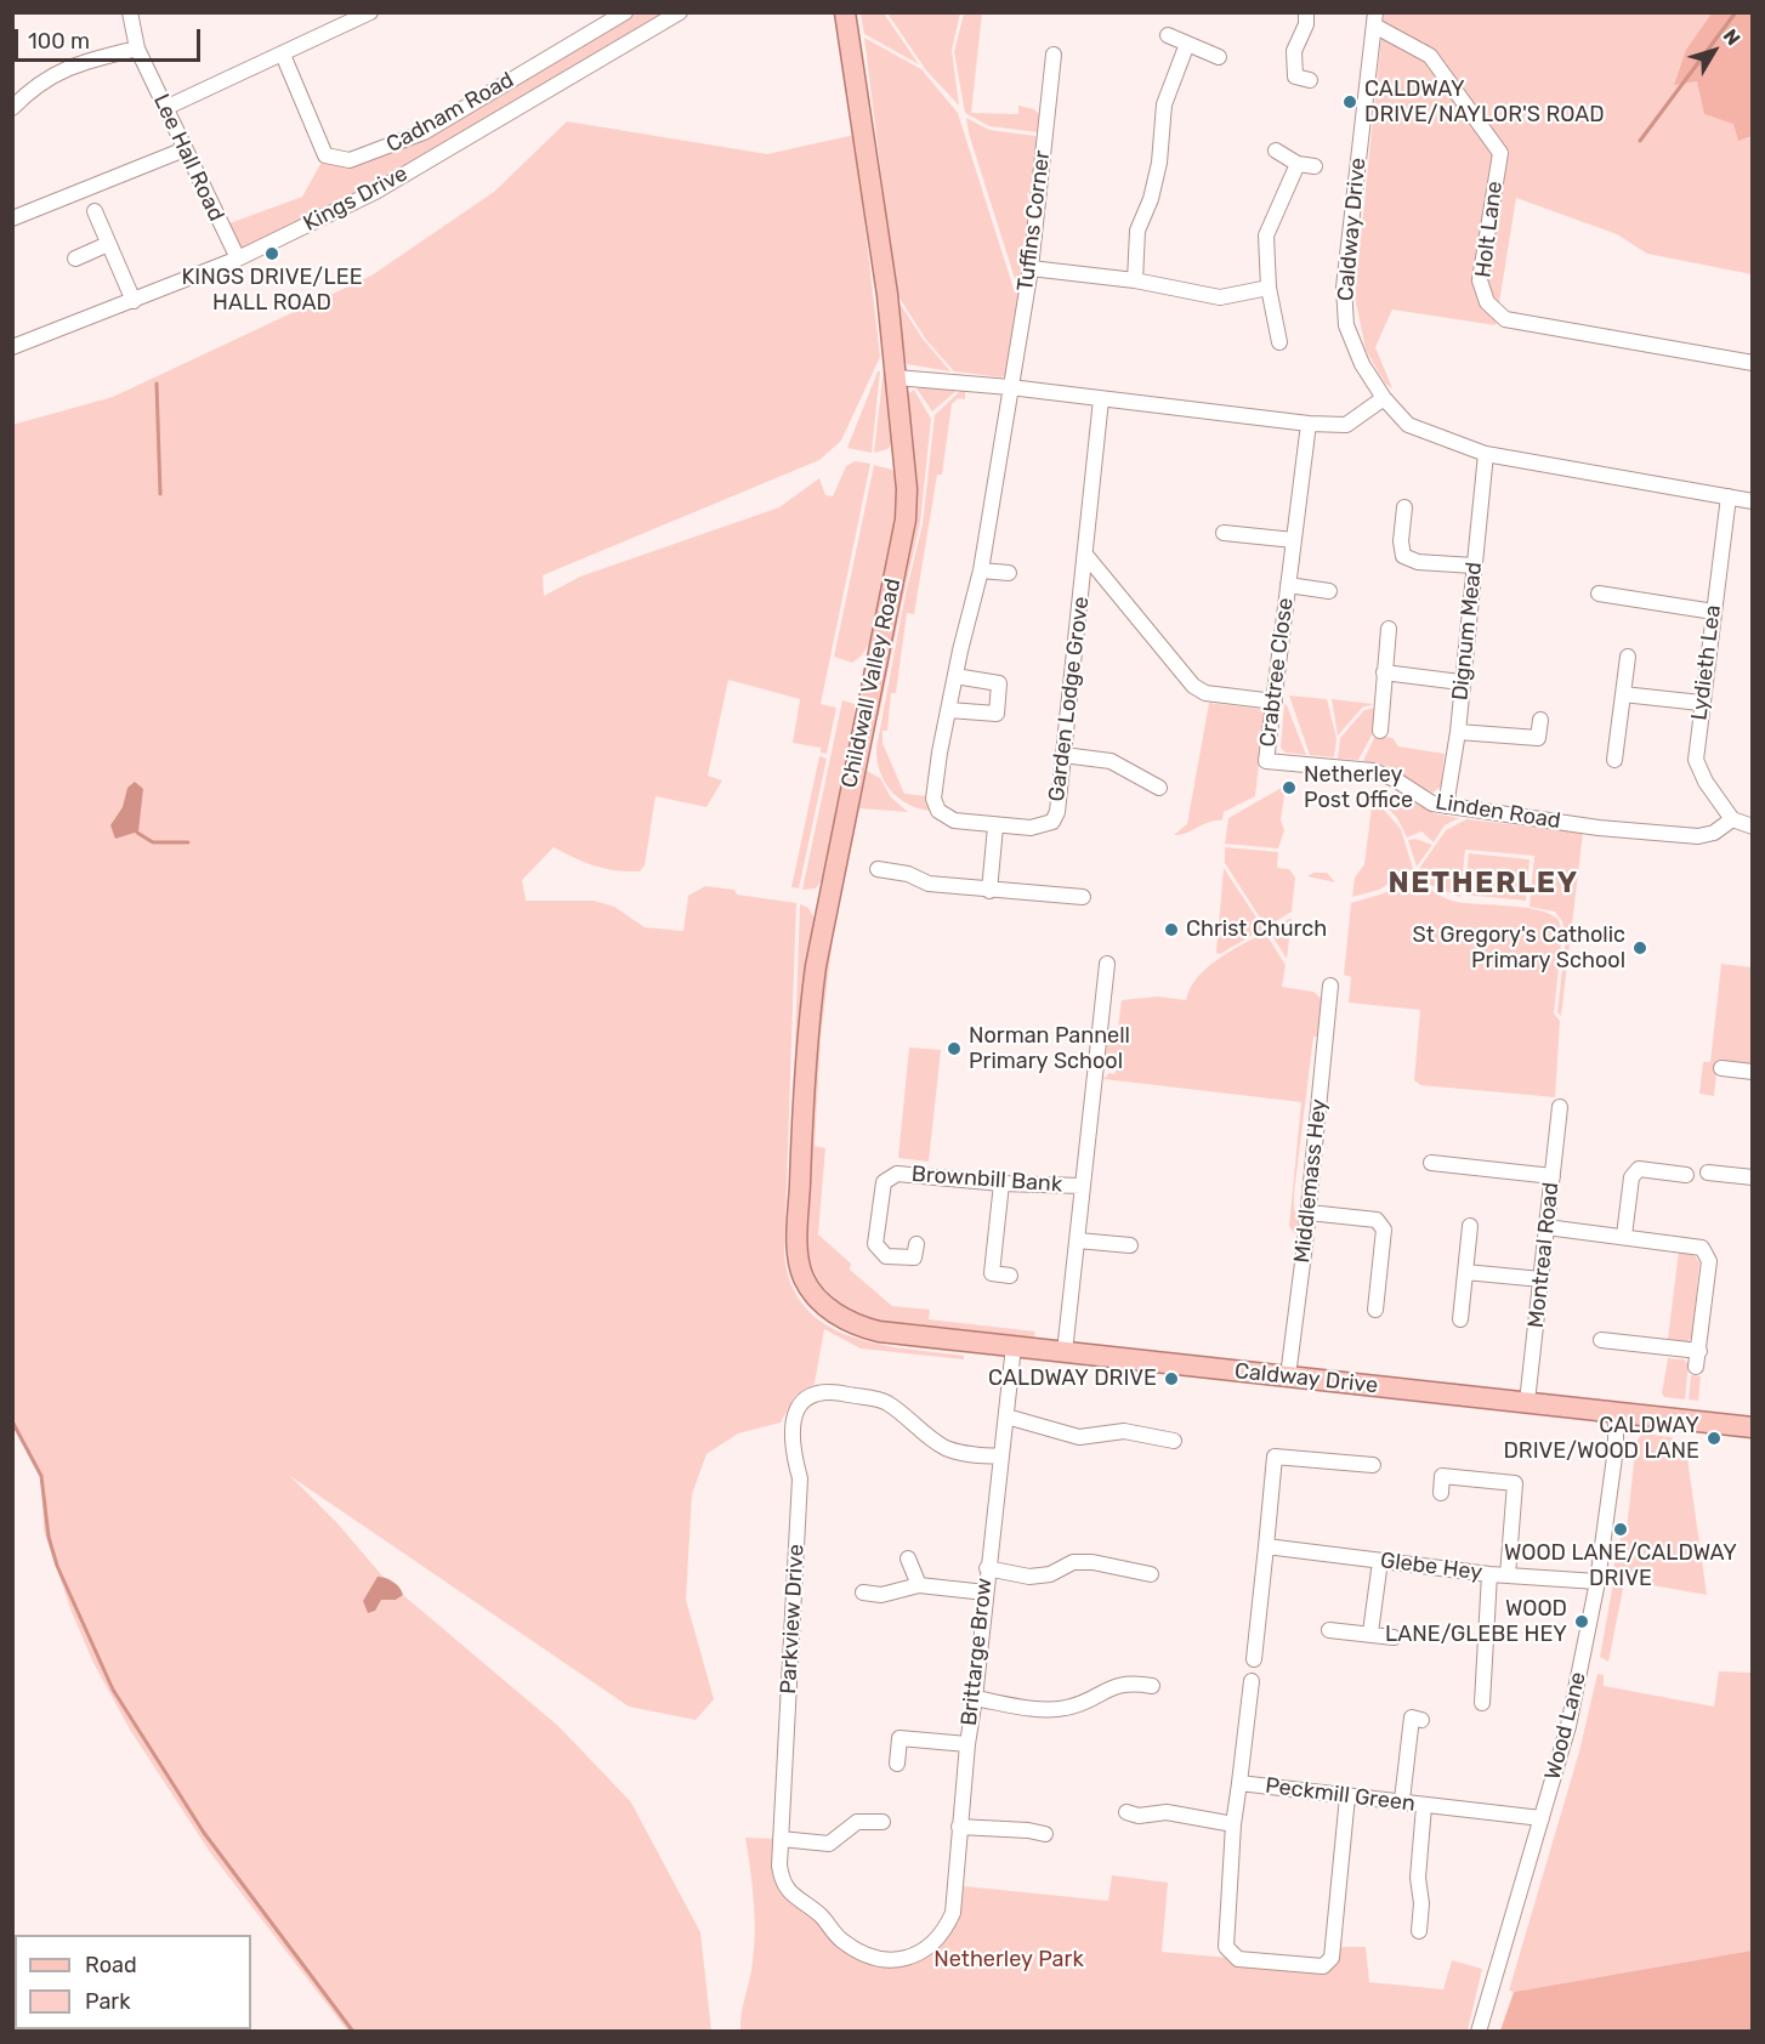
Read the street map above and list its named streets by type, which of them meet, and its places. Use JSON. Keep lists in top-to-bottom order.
{
  "streets": {
    "main road": ["Caldway Drive", "Childwall Valley Road"],
    "street": [
      "Cadnam Road",
      "Lee Hall Road",
      "Kings Drive",
      "Tuffins Corner",
      "Holt Lane",
      "Dignum Mead",
      "Lydieth Lea",
      "Crabtree Close",
      "Garden Lodge Grove",
      "Linden Road",
      "Brownbill Bank",
      "Middlemass Hey",
      "Montreal Road",
      "Glebe Hey",
      "Parkview Drive",
      "Brittarge Brow",
      "Wood Lane",
      "Peckmill Green"
    ]
  },
  "crossings": [
    ["Lee Hall Road", "Kings Drive"],
    ["Tuffins Corner", "Garden Lodge Grove"],
    ["Caldway Drive", "Holt Lane"],
    ["Caldway Drive", "Dignum Mead"],
    ["Caldway Drive", "Lydieth Lea"],
    ["Caldway Drive", "Childwall Valley Road"],
    ["Caldway Drive", "Brownbill Bank"],
    ["Caldway Drive", "Middlemass Hey"],
    ["Caldway Drive", "Montreal Road"],
    ["Caldway Drive", "Brittarge Brow"],
    ["Caldway Drive", "Wood Lane"],
    ["Dignum Mead", "Linden Road"],
    ["Lydieth Lea", "Linden Road"],
    ["Crabtree Close", "Linden Road"],
    ["Glebe Hey", "Wood Lane"],
    ["Parkview Drive", "Brittarge Brow"],
    ["Wood Lane", "Peckmill Green"]
  ],
  "districts": ["NETHERLEY"],
  "parks": ["Netherley Park"],
  "places": [
    "CALDWAY DRIVE/NAYLOR'S ROAD",
    "KINGS DRIVE/LEE HALL ROAD",
    "Netherley Post Office",
    "Christ Church",
    "St Gregory's Catholic Primary School",
    "Norman Pannell Primary School",
    "CALDWAY DRIVE",
    "CALDWAY DRIVE/WOOD LANE",
    "WOOD LANE/CALDWAY DRIVE",
    "WOOD LANE/GLEBE HEY"
  ],
  "legend": ["Road", "Park"],
  "scale_bar": "100 m",
  "north": "top right"
}
